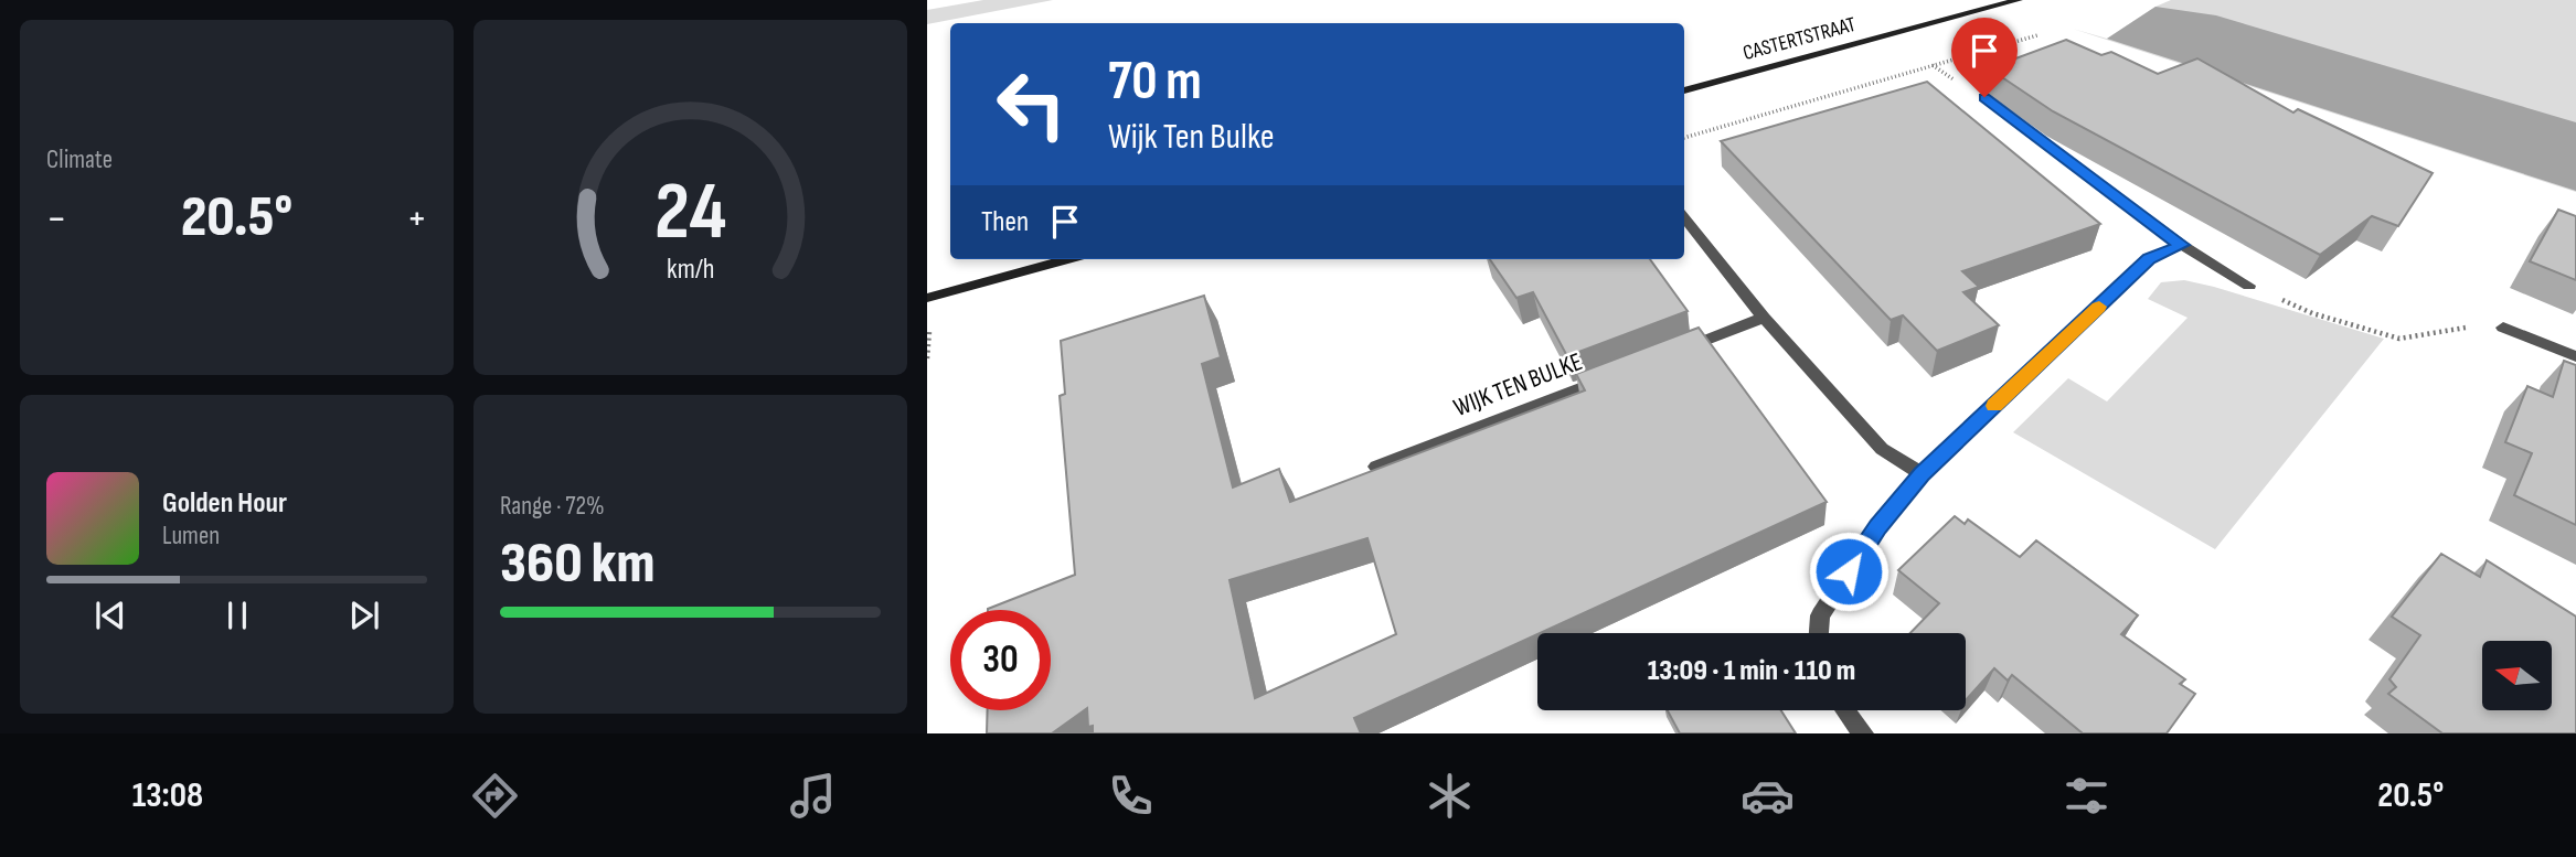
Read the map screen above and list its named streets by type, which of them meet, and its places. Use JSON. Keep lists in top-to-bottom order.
{
  "streets": {
    "main road": ["CASTERTSTRAAT"],
    "street": ["WIJK TEN BULKE"]
  },
  "north": "left",
  "page": {
    "tile": [
      "Climate",
      ["Range · 72%", "360 km"]
    ],
    "turn": ["70 m", "Wijk Ten Bulke"],
    "then": "Then",
    "heat": ["−", "20.5°", "+"],
    "song": ["Golden Hour", "Lumen"],
    "limit": "30",
    "trip": "13:09 · 1 min · 110 m",
    "tabs": ["13:08", "20.5°"],
    "gauge": ["24", "km/h"]
  }
}
